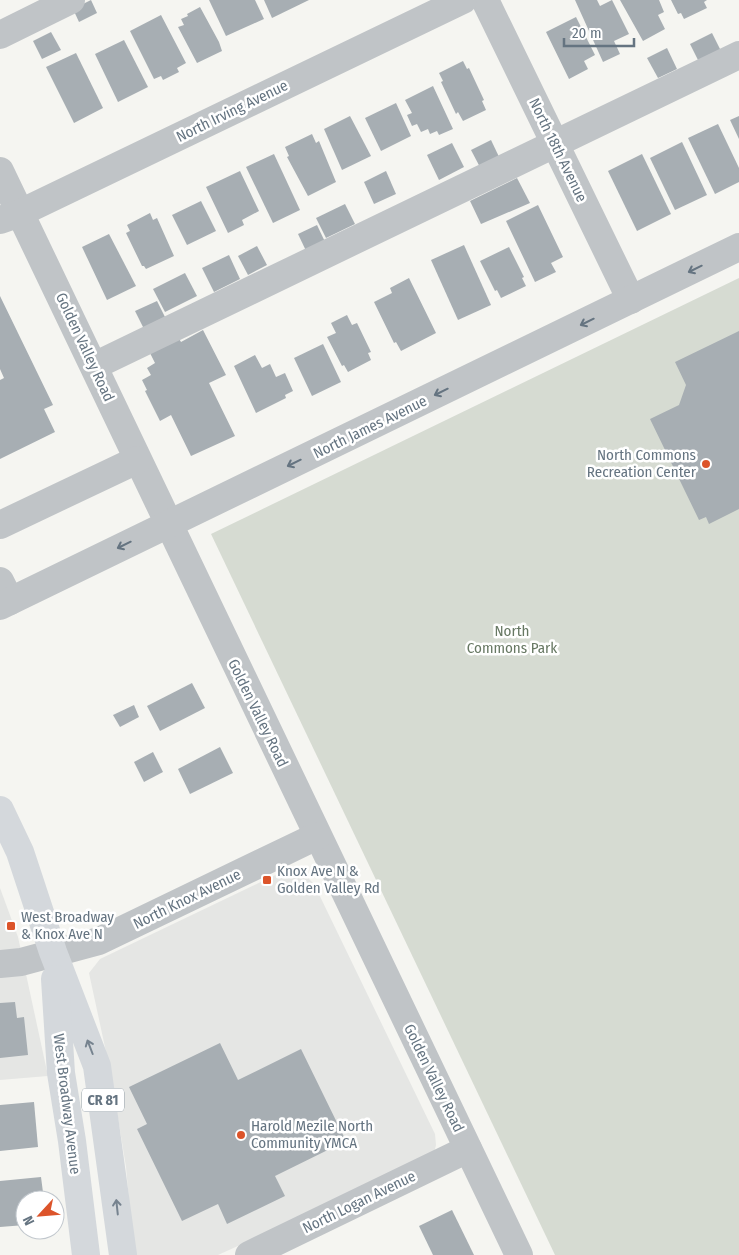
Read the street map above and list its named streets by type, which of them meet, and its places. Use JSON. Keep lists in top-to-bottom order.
{
  "streets": {
    "main road": ["CR 81", "West Broadway Avenue"],
    "street": [
      "North Irving Avenue",
      "North 18th Avenue",
      "Golden Valley Road",
      "North James Avenue",
      "North Knox Avenue",
      "North Logan Avenue"
    ]
  },
  "crossings": [
    ["North Irving Avenue", "Golden Valley Road"],
    ["North 18th Avenue", "North James Avenue"],
    ["Golden Valley Road", "North James Avenue"],
    ["Golden Valley Road", "North Knox Avenue"],
    ["Golden Valley Road", "North Logan Avenue"],
    ["North Knox Avenue", "West Broadway Avenue"]
  ],
  "parks": ["North Commons Park"],
  "places": {
    "other": ["North Commons Recreation Center", "Harold Mezile North Community YMCA"],
    "transit": ["Knox Ave N & Golden Valley Rd", "West Broadway & Knox Ave N"]
  },
  "scale_bar": "20 m",
  "north": "bottom left"
}
